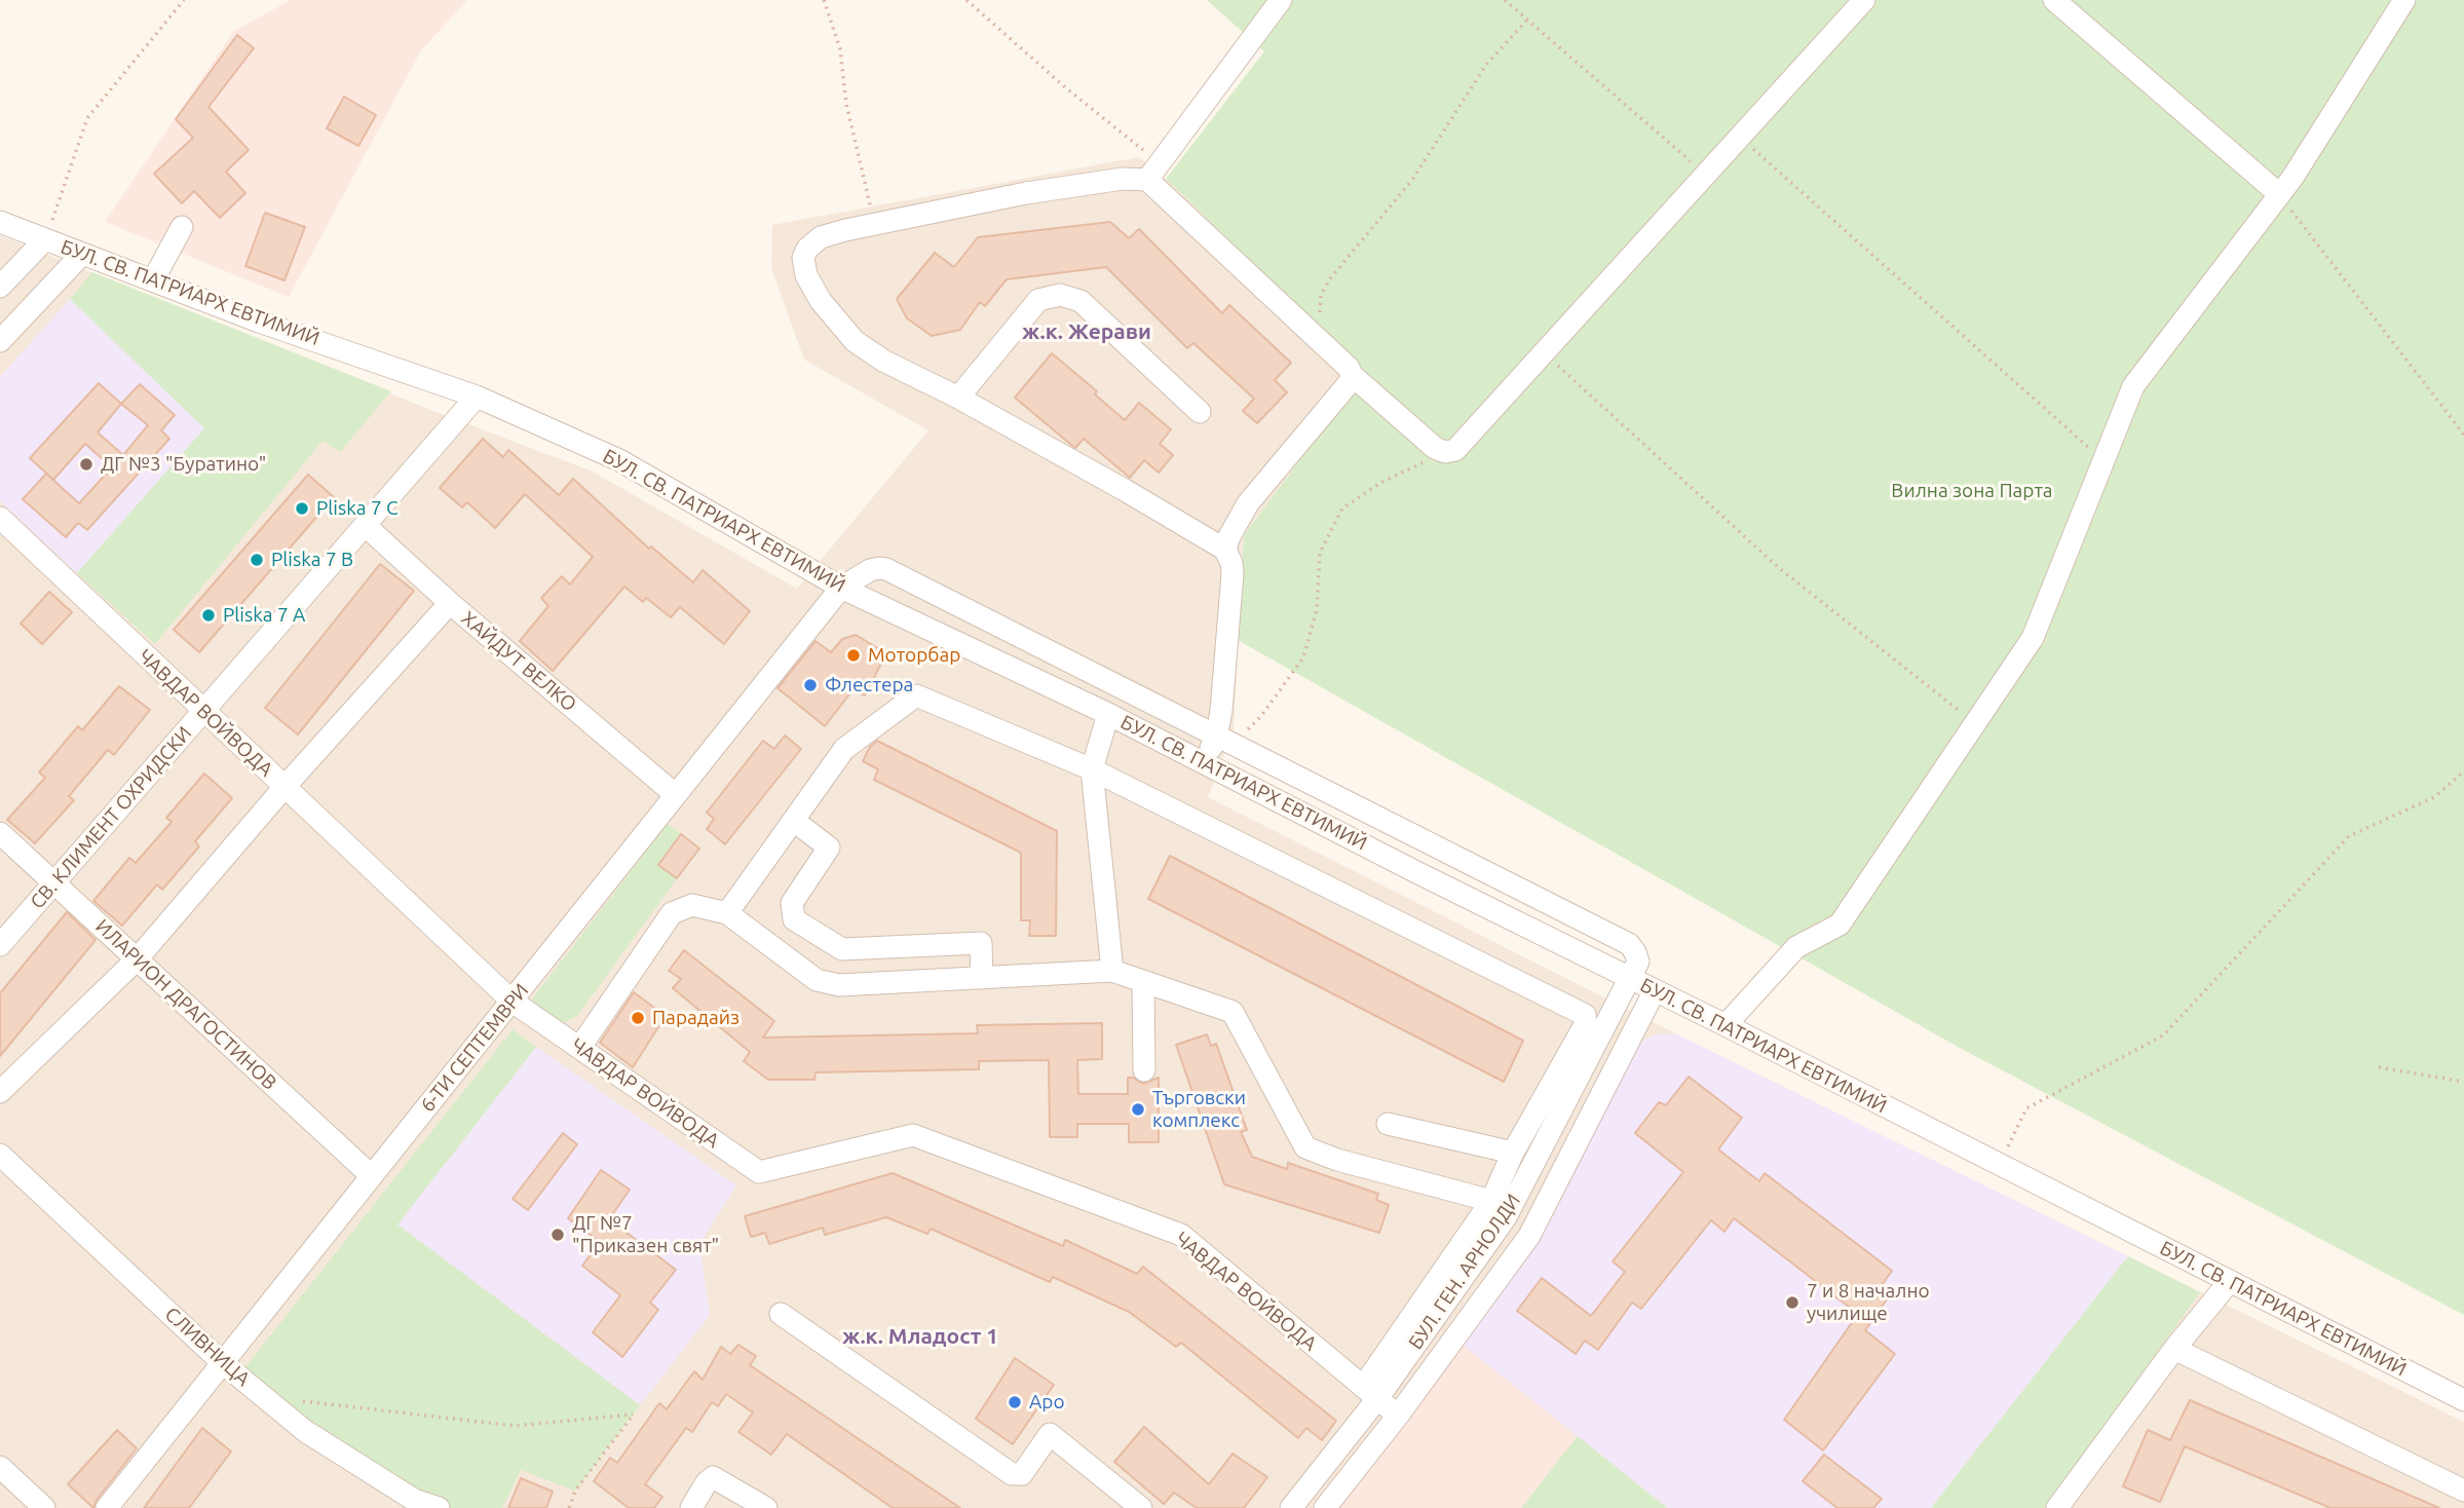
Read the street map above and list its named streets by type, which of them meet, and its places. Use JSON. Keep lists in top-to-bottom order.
{
  "streets": {
    "street": [
      "БУЛ. СВ. ПАТРИАРХ ЕВТИМИЙ",
      "ХАЙДУТ ВЕЛКО",
      "ЧАВДАР ВОЙВОДА",
      "СВ. КЛИМЕНТ ОХРИДСКИ",
      "ИЛАРИОН ДРАГОСТИНОВ",
      "6-ТИ СЕПТЕМВРИ",
      "БУЛ. ГЕН. АРНОЛДИ",
      "СЛИВНИЦА"
    ]
  },
  "crossings": [
    ["БУЛ. СВ. ПАТРИАРХ ЕВТИМИЙ", "СВ. КЛИМЕНТ ОХРИДСКИ"],
    ["БУЛ. СВ. ПАТРИАРХ ЕВТИМИЙ", "6-ТИ СЕПТЕМВРИ"],
    ["БУЛ. СВ. ПАТРИАРХ ЕВТИМИЙ", "БУЛ. ГЕН. АРНОЛДИ"],
    ["ХАЙДУТ ВЕЛКО", "СВ. КЛИМЕНТ ОХРИДСКИ"],
    ["ХАЙДУТ ВЕЛКО", "6-ТИ СЕПТЕМВРИ"],
    ["ЧАВДАР ВОЙВОДА", "СВ. КЛИМЕНТ ОХРИДСКИ"],
    ["ЧАВДАР ВОЙВОДА", "6-ТИ СЕПТЕМВРИ"],
    ["ЧАВДАР ВОЙВОДА", "БУЛ. ГЕН. АРНОЛДИ"],
    ["СВ. КЛИМЕНТ ОХРИДСКИ", "ИЛАРИОН ДРАГОСТИНОВ"],
    ["ИЛАРИОН ДРАГОСТИНОВ", "6-ТИ СЕПТЕМВРИ"],
    ["6-ТИ СЕПТЕМВРИ", "СЛИВНИЦА"]
  ],
  "districts": ["ж.к. Жерави", "ж.к. Младост 1"],
  "parks": ["Вилна зона Парта"],
  "places": [
    "ДГ №3 \"Буратино\"",
    "Pliska 7 C",
    "Pliska 7 B",
    "Pliska 7 A",
    "Моторбар",
    "Флестера",
    "Парадайз",
    "Търговски комплекс",
    "ДГ №7 \"Приказен свят\"",
    "7 и 8 начално училище",
    "Аро"
  ]
}
